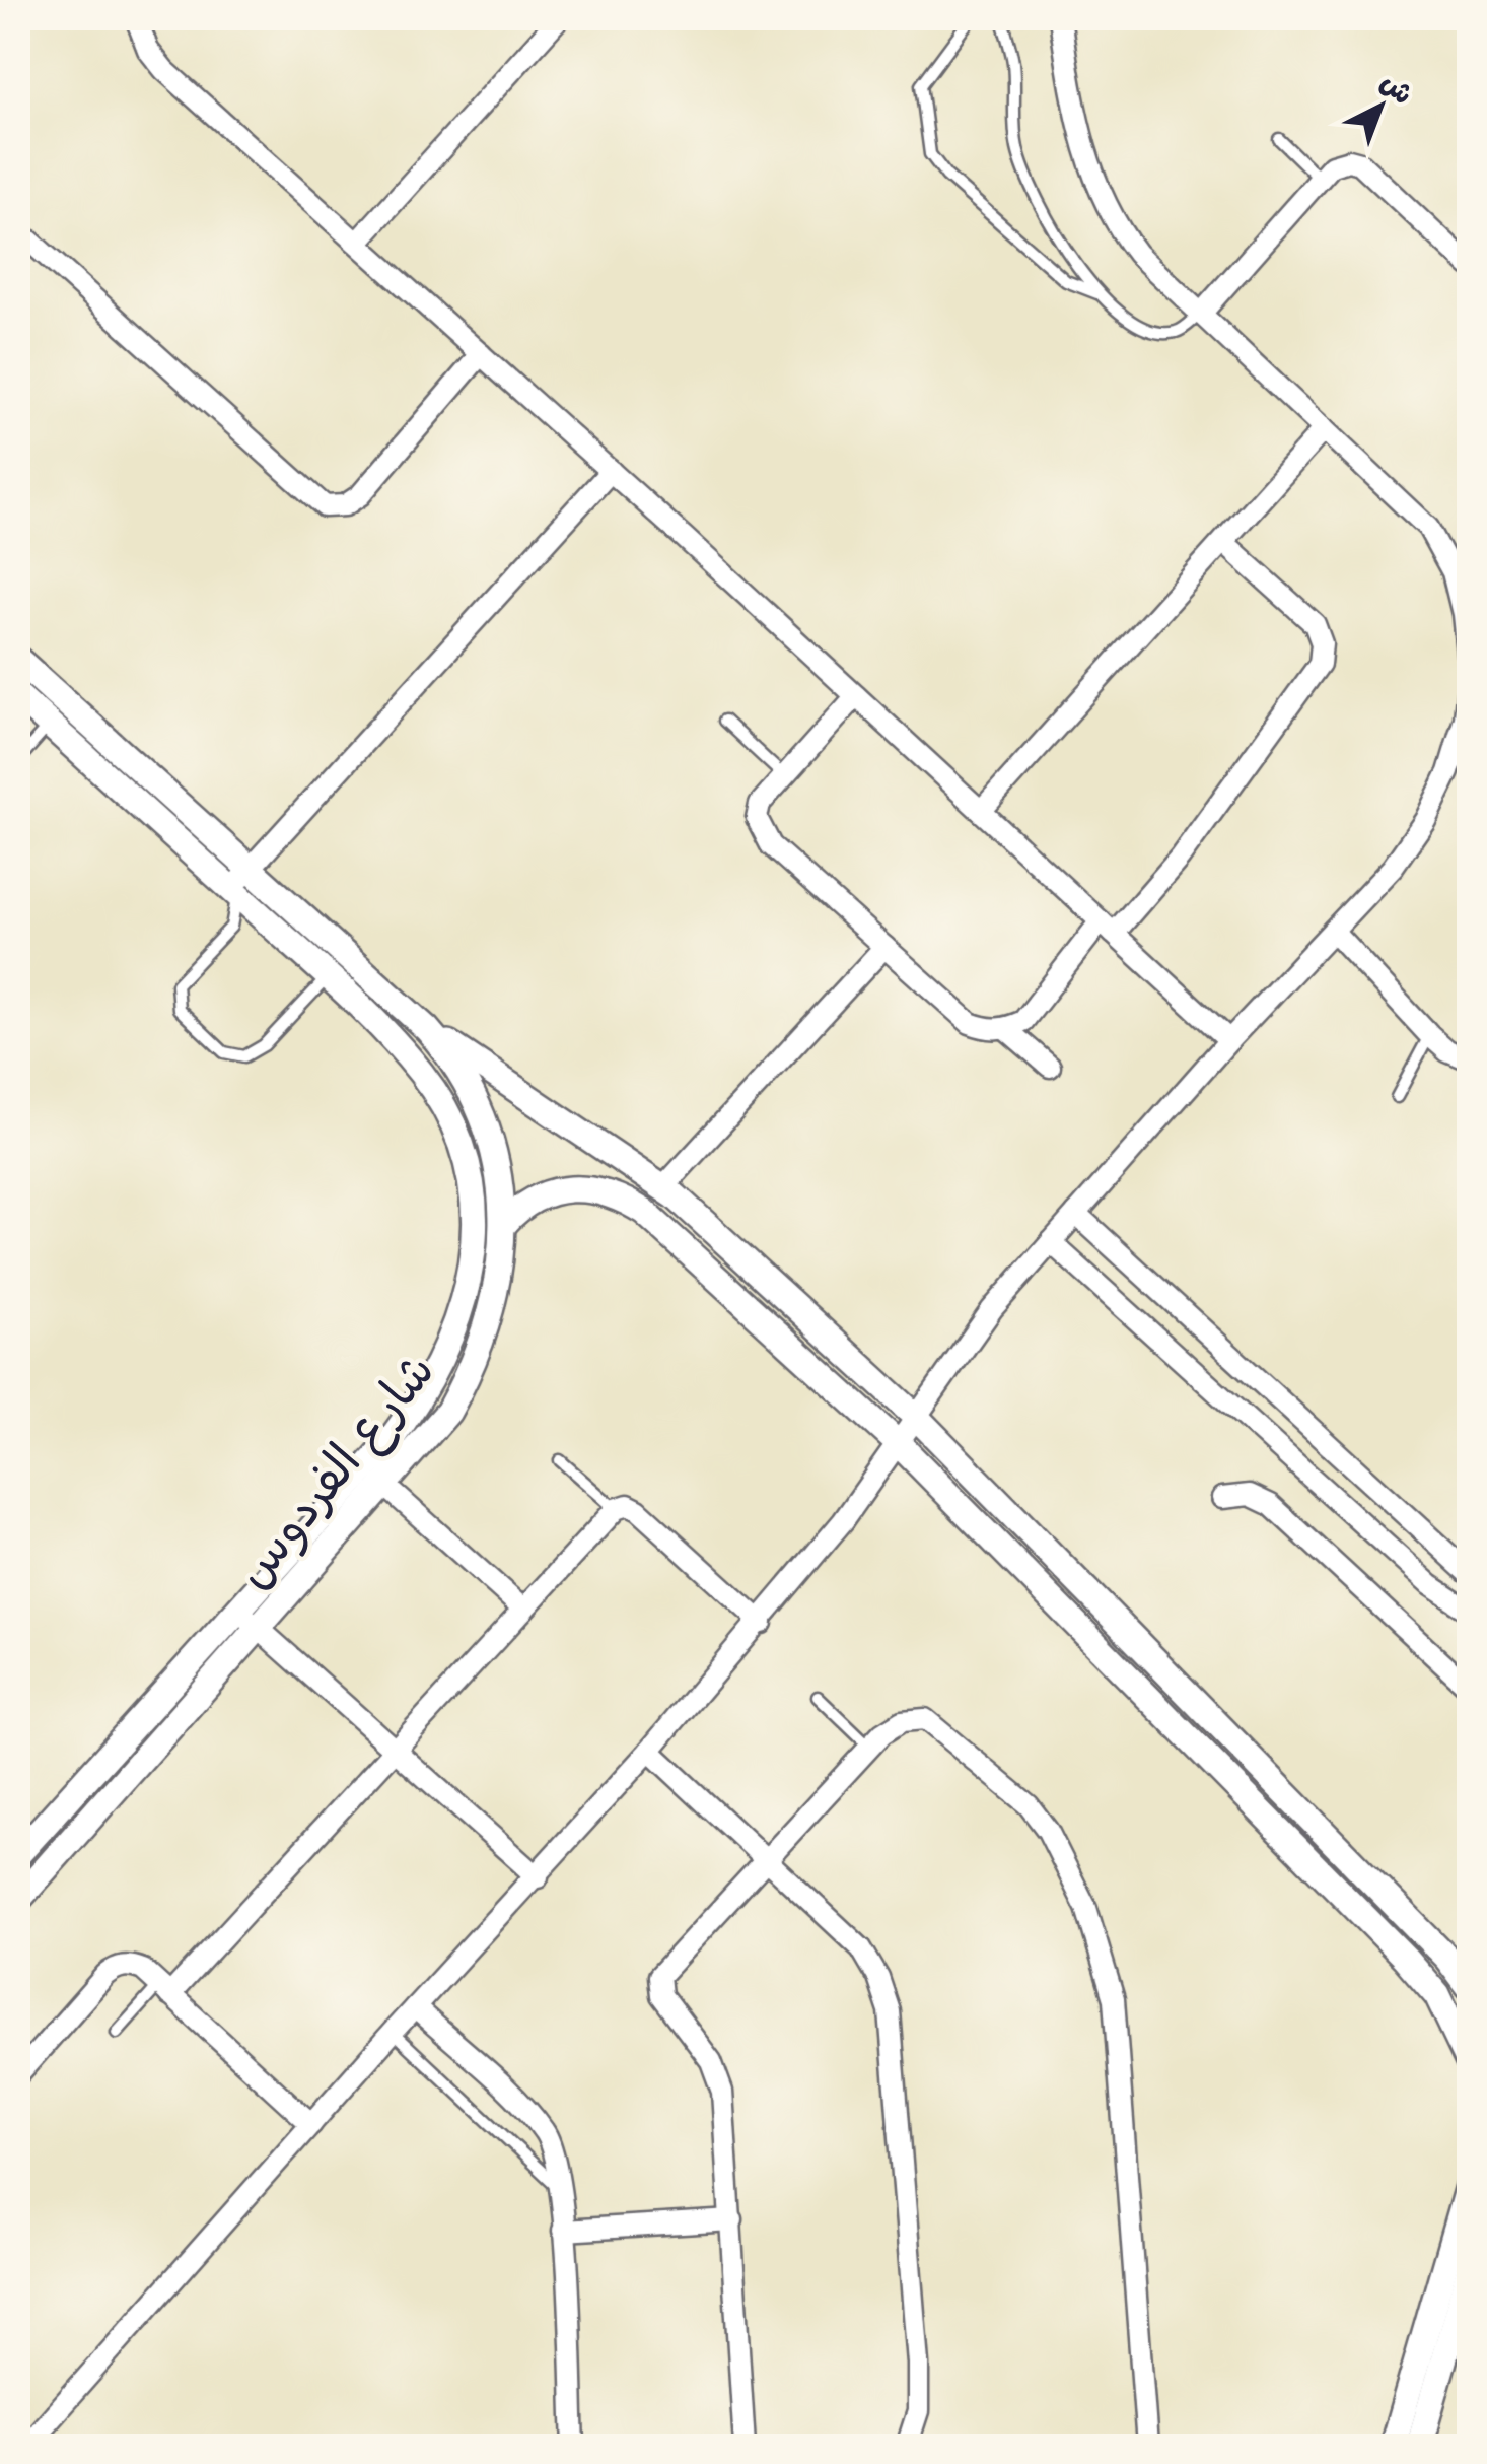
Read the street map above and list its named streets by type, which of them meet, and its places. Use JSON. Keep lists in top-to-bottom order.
{
  "streets": {
    "street": ["شارع الفردوس"]
  },
  "north": "top right"
}
